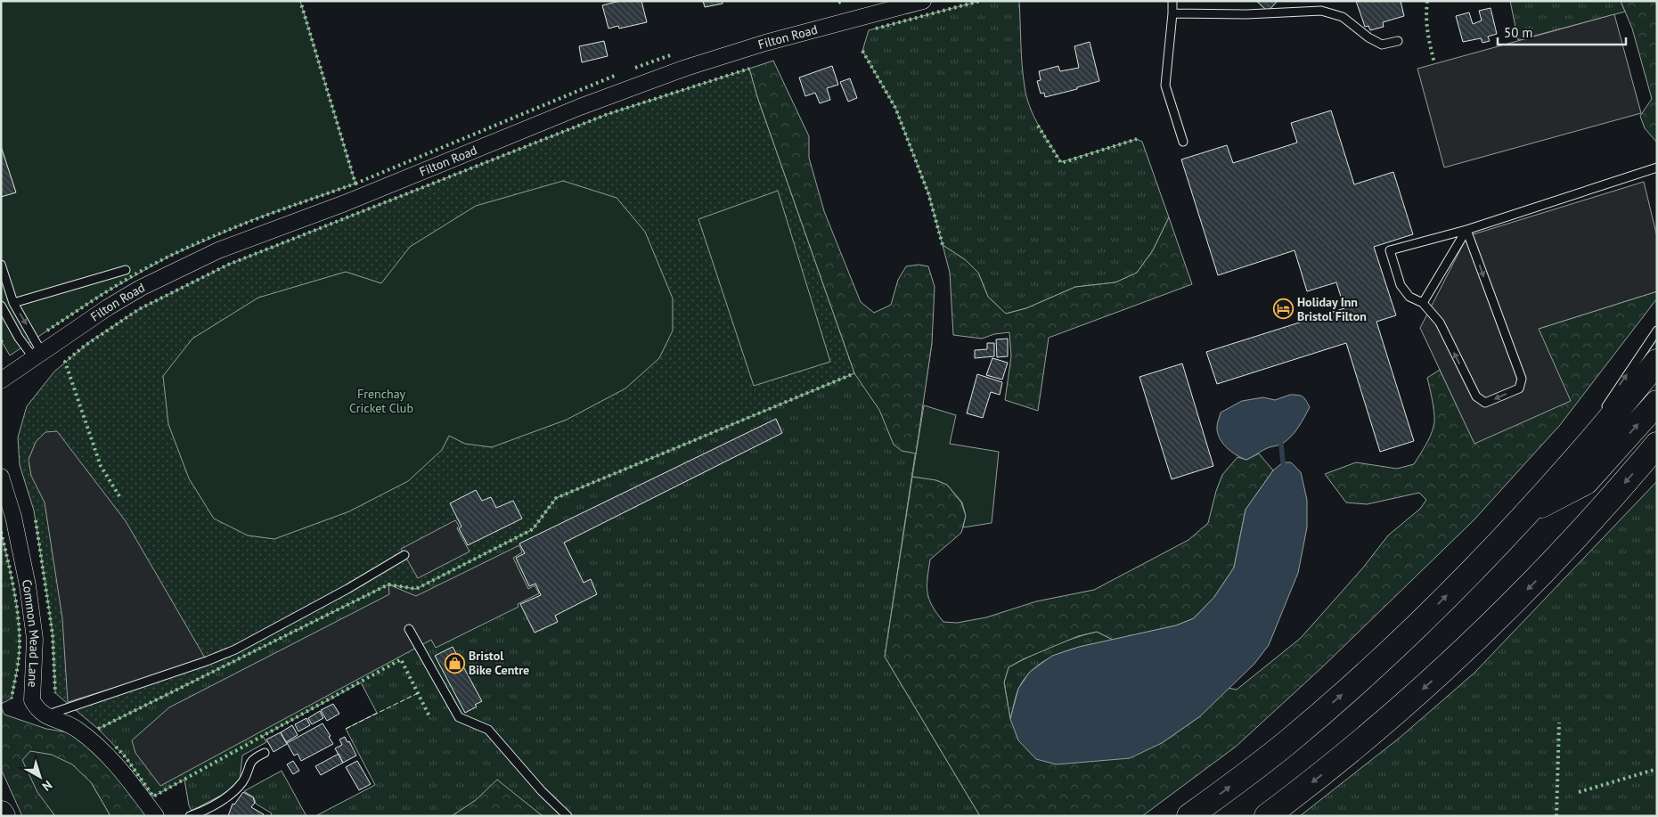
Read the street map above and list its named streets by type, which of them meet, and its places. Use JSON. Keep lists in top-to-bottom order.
{
  "streets": {
    "street": ["Filton Road", "Common Mead Lane"]
  },
  "parks": ["Frenchay Cricket Club"],
  "places": {
    "hotel": ["Holiday Inn Bristol Filton"],
    "shop": ["Bristol Bike Centre"]
  },
  "scale_bar": "50 m",
  "north": "bottom right"
}
